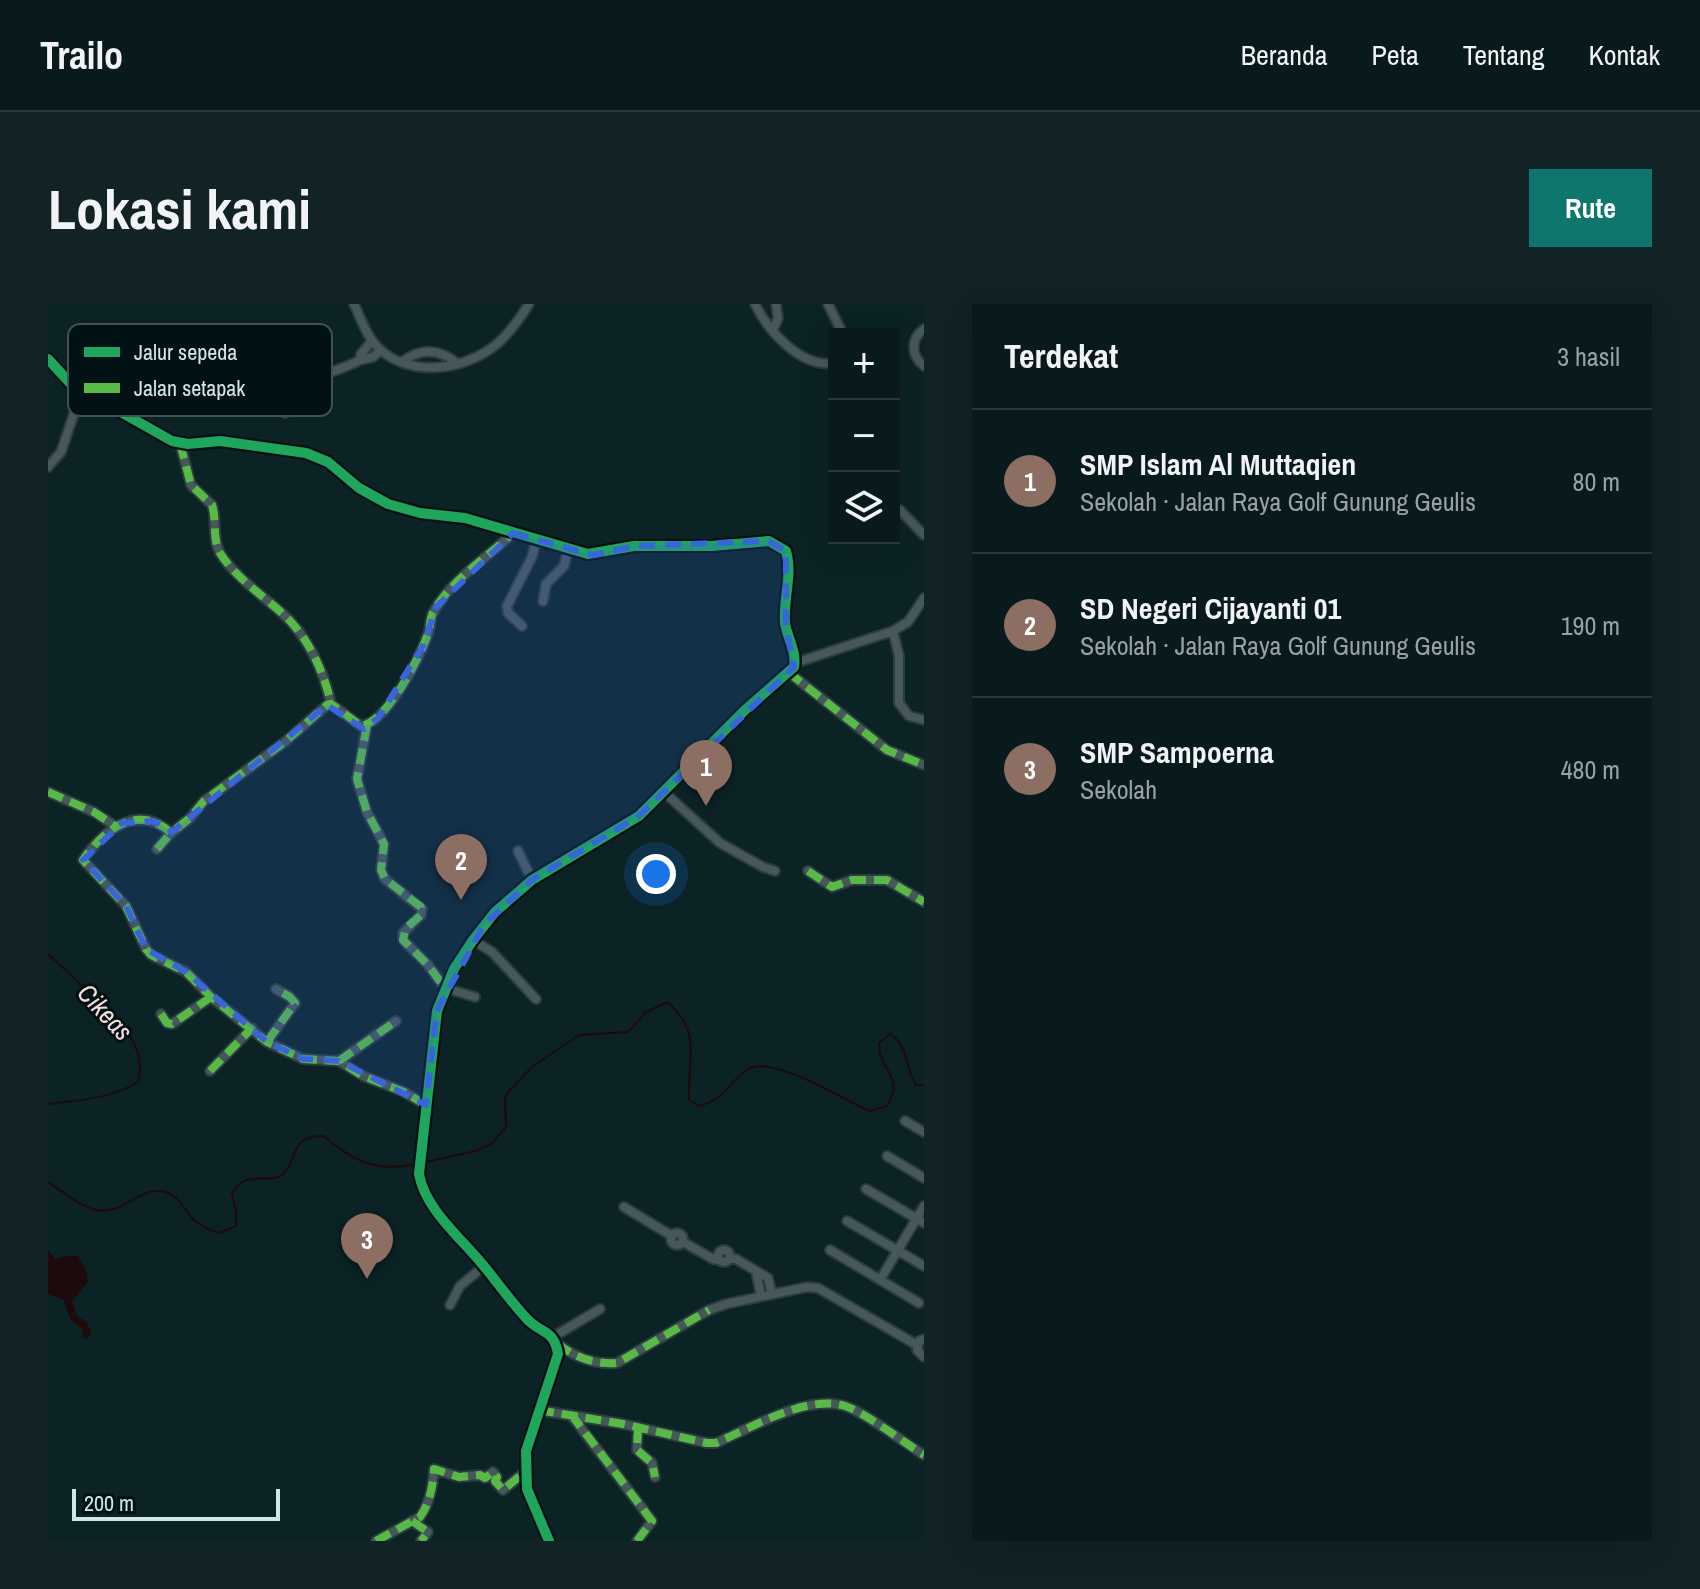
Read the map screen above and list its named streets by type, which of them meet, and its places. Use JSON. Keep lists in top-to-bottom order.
{
  "water": ["Cikeas"],
  "legend": ["Jalur sepeda", "Jalan setapak"],
  "scale_bar": "200 m",
  "page": {
    "header": "Trailo",
    "nav": [
      "Beranda",
      "Peta",
      "Tentang",
      "Kontak"
    ],
    "buttons": "Rute",
    "title": "Lokasi kami",
    "heading": ["Terdekat", "3 hasil"],
    "map_buttons": ["+", "−"],
    "list": [
      {
        "mark": "1",
        "name": "SMP Islam Al Muttaqien",
        "note": "Sekolah · Jalan Raya Golf Gunung Geulis",
        "value": "80 m"
      },
      {
        "mark": "2",
        "name": "SD Negeri Cijayanti 01",
        "note": "Sekolah · Jalan Raya Golf Gunung Geulis",
        "value": "190 m"
      },
      {
        "mark": "3",
        "name": "SMP Sampoerna",
        "note": "Sekolah",
        "value": "480 m"
      }
    ],
    "pins": ["1", "2", "3"],
    "scale": "200 m"
  }
}
